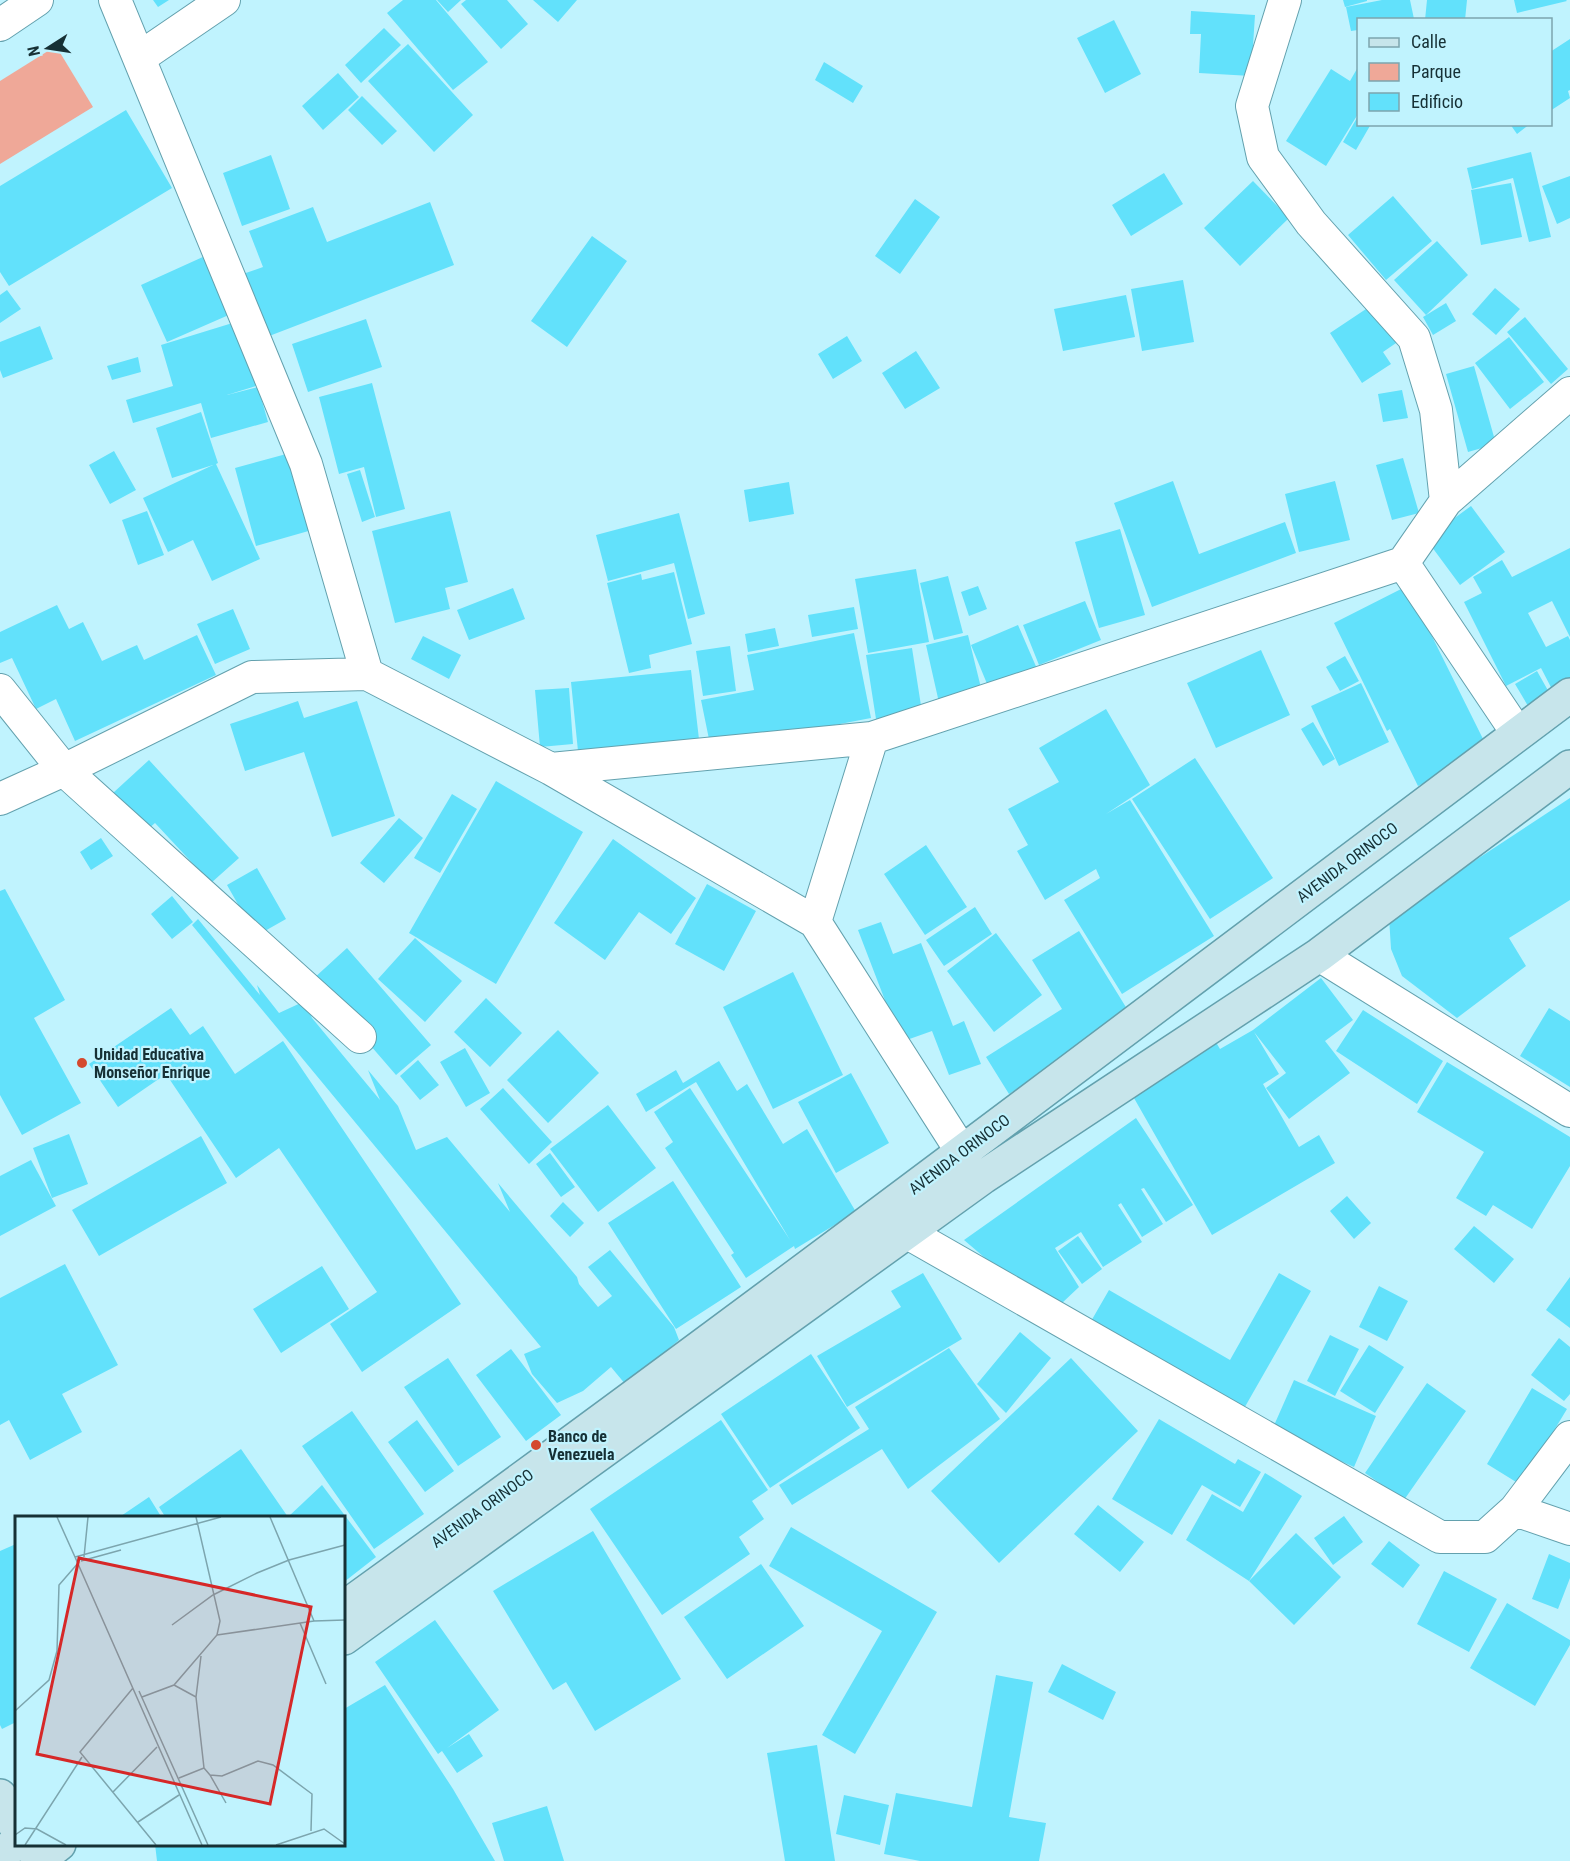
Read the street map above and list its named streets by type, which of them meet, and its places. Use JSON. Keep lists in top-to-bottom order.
{
  "streets": {
    "main road": ["AVENIDA ORINOCO"]
  },
  "places": ["Unidad Educativa Monseñor Enrique", "Banco de Venezuela"],
  "legend": ["Calle", "Parque", "Edificio"],
  "north": "left"
}
